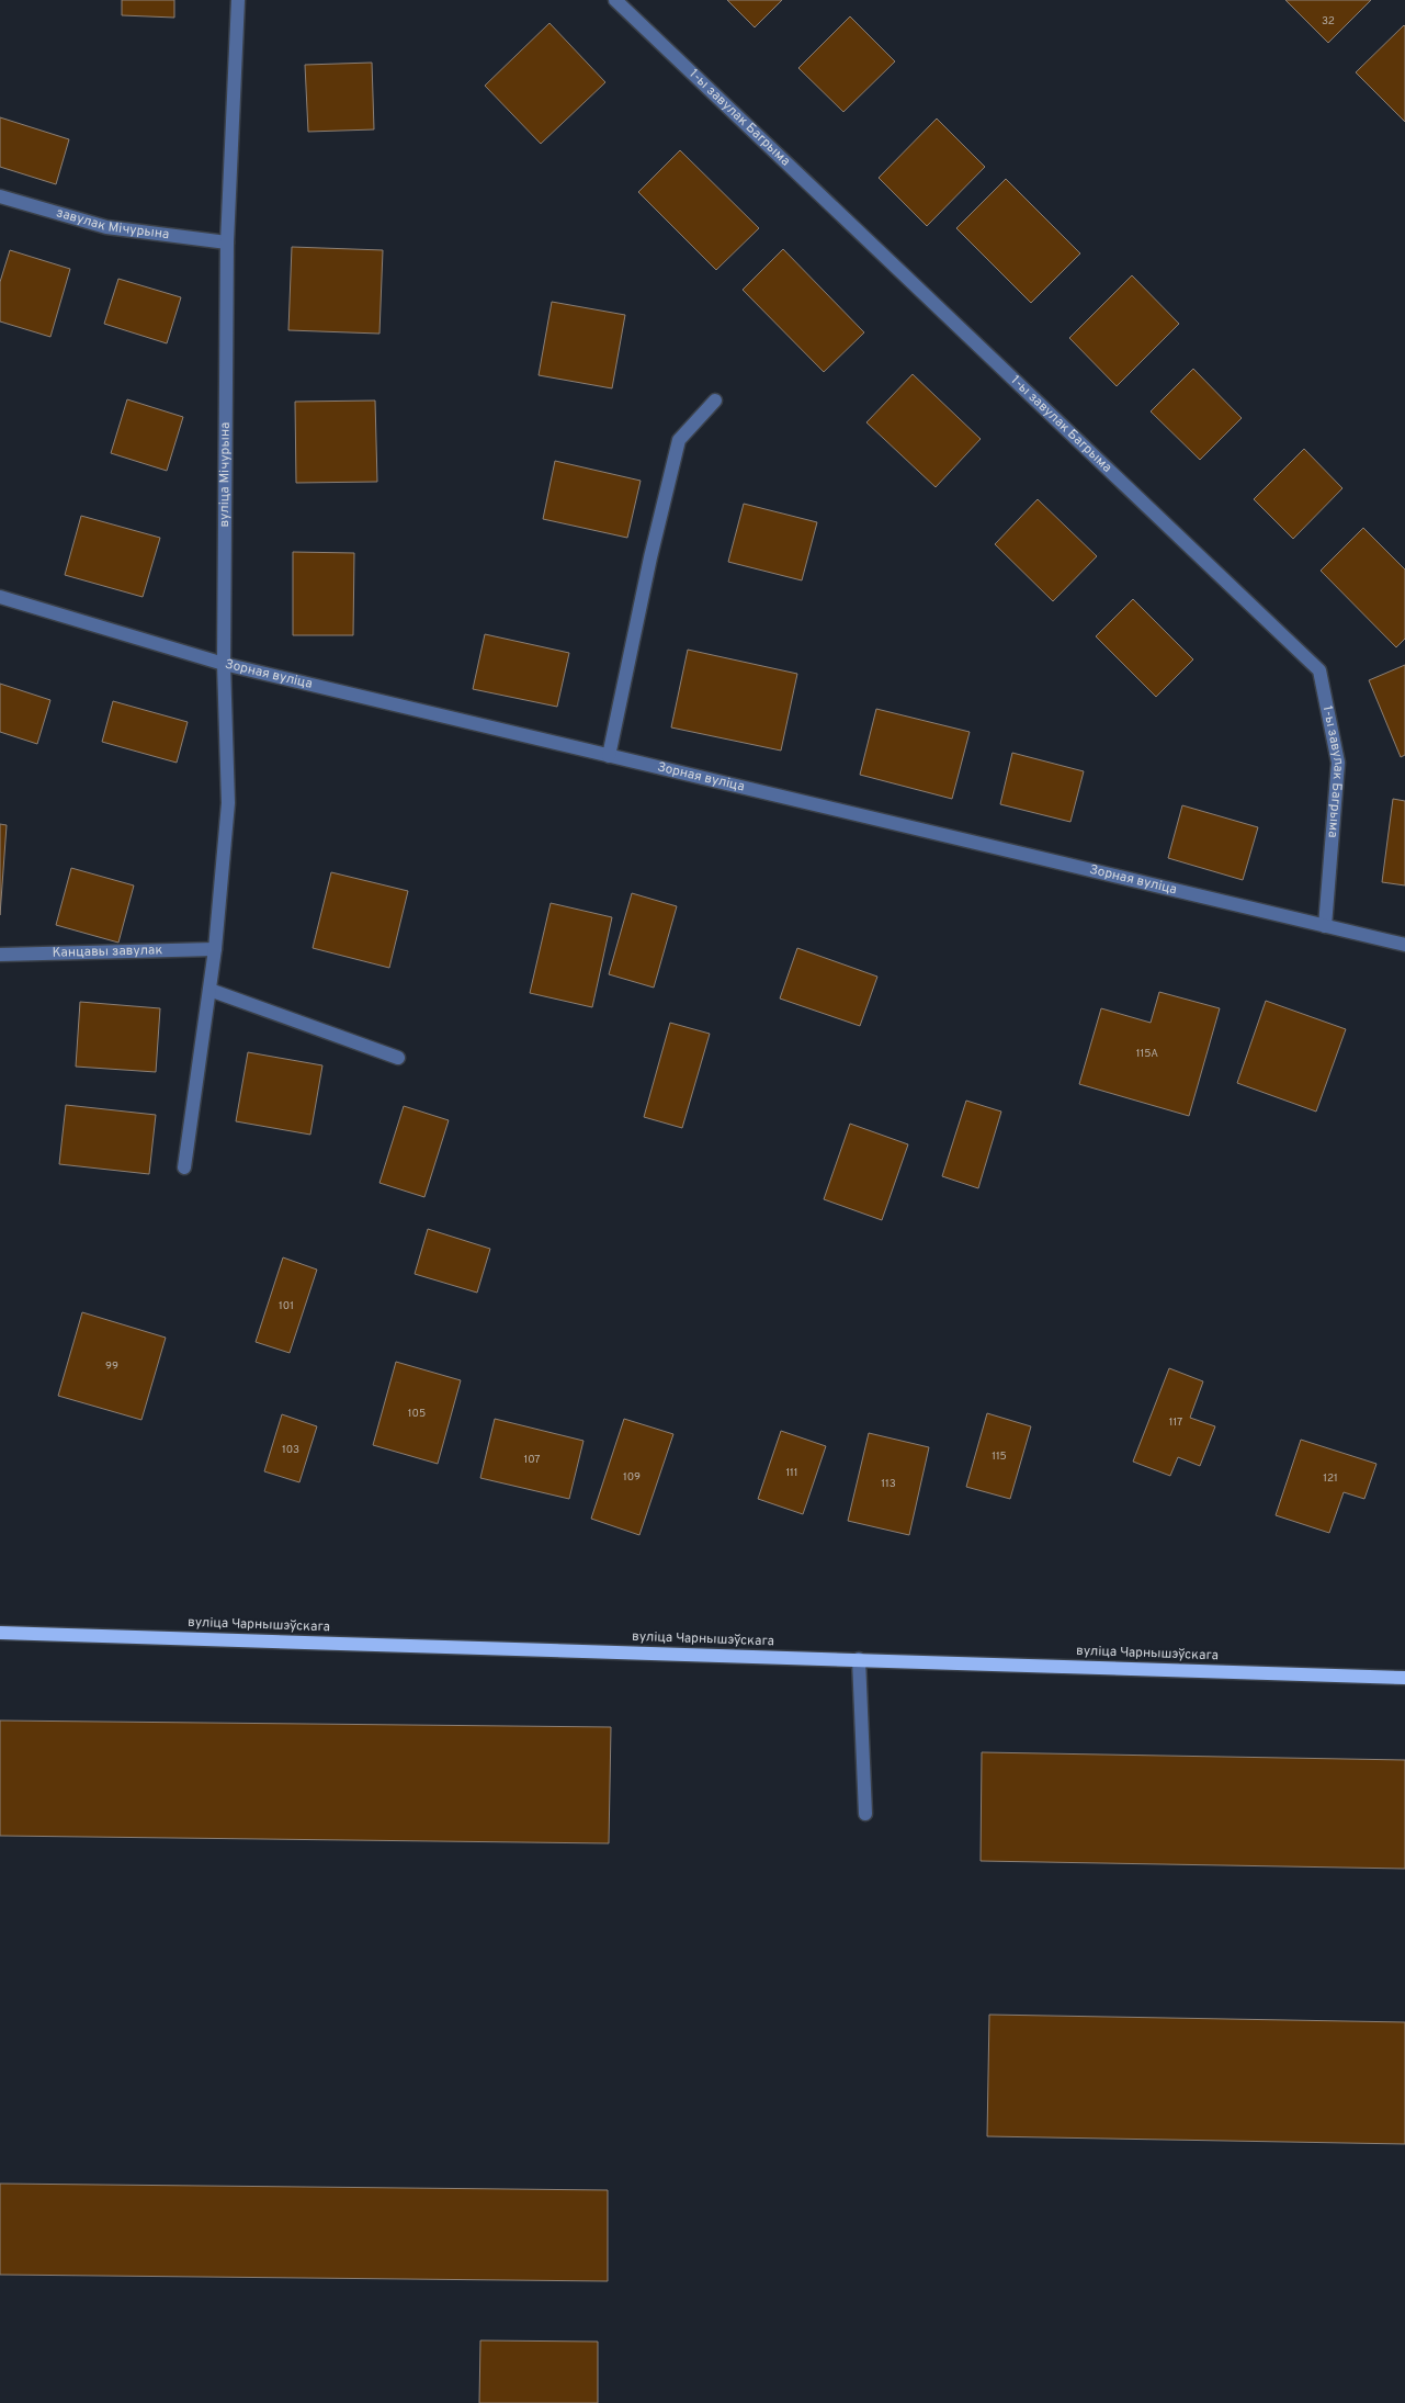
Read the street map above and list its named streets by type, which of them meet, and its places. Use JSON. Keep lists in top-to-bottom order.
{
  "streets": {
    "main road": ["вуліца Чарнышэўскага"],
    "street": [
      "1-ы завулак Багрыма",
      "завулак Мічурына",
      "вуліца Мічурына",
      "Зорная вуліца",
      "Канцавы завулак"
    ]
  },
  "crossings": [
    ["1-ы завулак Багрыма", "Зорная вуліца"],
    ["завулак Мічурына", "вуліца Мічурына"],
    ["вуліца Мічурына", "Зорная вуліца"],
    ["вуліца Мічурына", "Канцавы завулак"]
  ],
  "house_numbers": [
    "32",
    "115А",
    "101",
    "99",
    "105",
    "117",
    "103",
    "115",
    "107",
    "111",
    "109",
    "121",
    "113"
  ]
}
